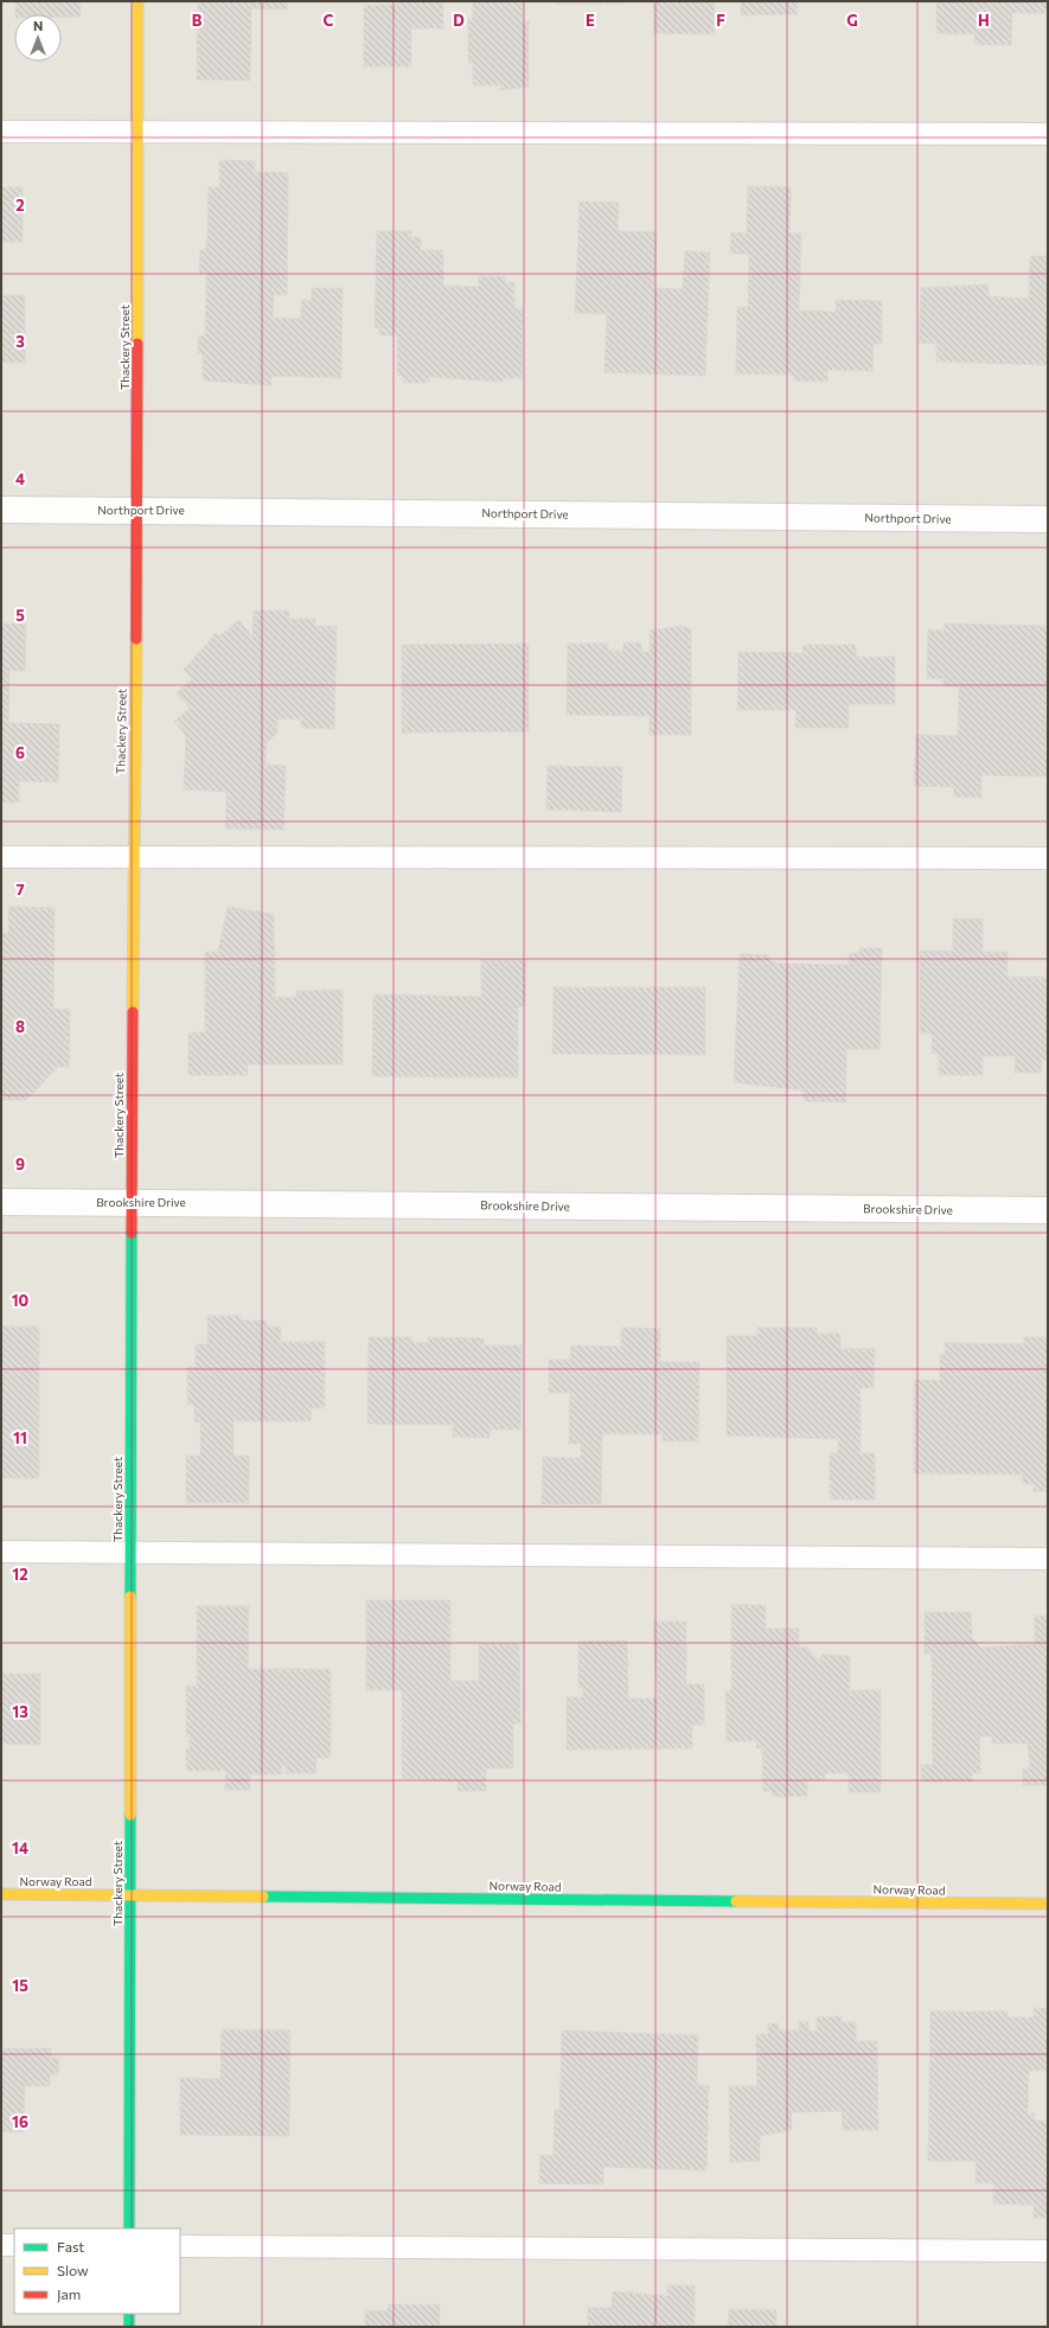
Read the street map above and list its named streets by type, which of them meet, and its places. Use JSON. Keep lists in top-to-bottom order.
{
  "streets": {
    "street": [
      "Thackery Street",
      "Northport Drive",
      "Brookshire Drive",
      "Norway Road"
    ]
  },
  "crossings": [
    ["Thackery Street", "Northport Drive"],
    ["Thackery Street", "Brookshire Drive"],
    ["Thackery Street", "Norway Road"]
  ],
  "legend": ["Fast", "Slow", "Jam"],
  "north": "top",
  "grid": {
    "columns": [
      "B",
      "C",
      "D",
      "E",
      "F",
      "G",
      "H"
    ],
    "rows": [
      "2",
      "3",
      "4",
      "5",
      "6",
      "7",
      "8",
      "9",
      "10",
      "11",
      "12",
      "13",
      "14",
      "15",
      "16"
    ]
  }
}
